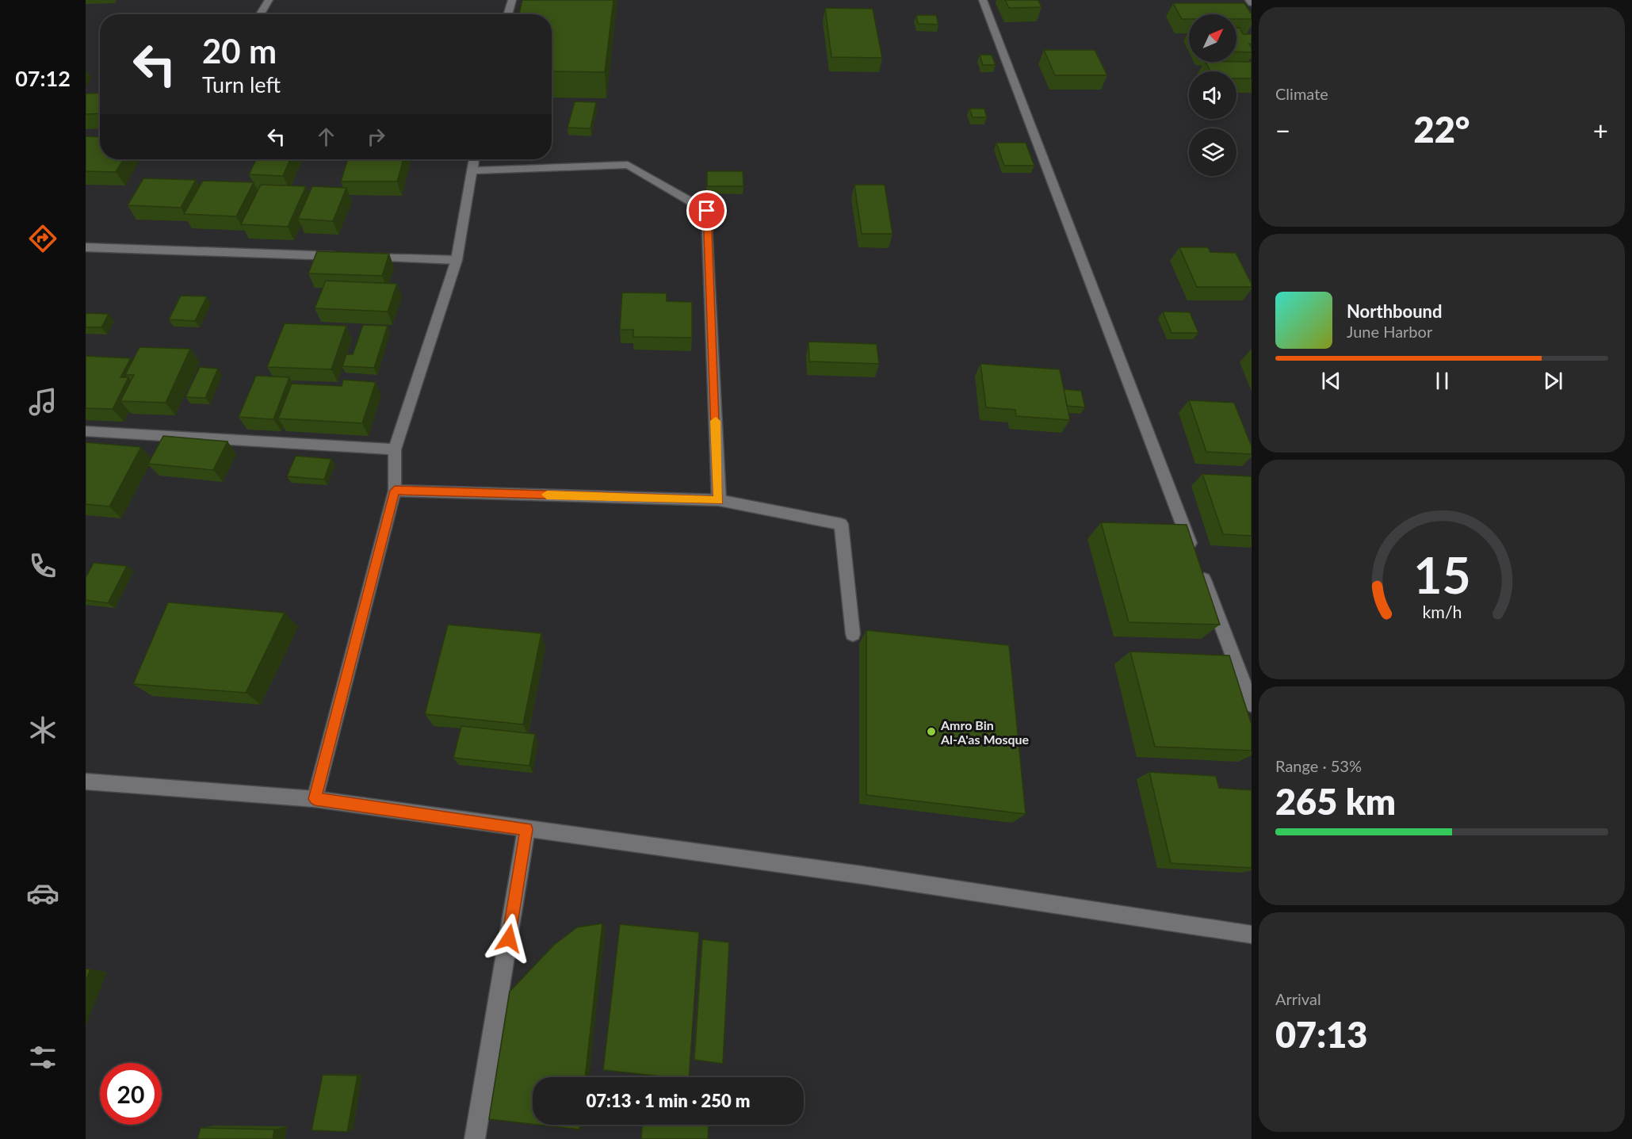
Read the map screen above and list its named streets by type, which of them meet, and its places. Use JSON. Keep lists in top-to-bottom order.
{
  "places": ["Amro Bin Al-A'as Mosque"],
  "north": "top right",
  "page": {
    "tabs": "07:12",
    "tile": [
      "Climate",
      ["Range · 53%", "265 km"],
      ["Arrival", "07:13"]
    ],
    "turn": ["20 m", "Turn left"],
    "heat": ["−", "22°", "+"],
    "song": ["Northbound", "June Harbor"],
    "limit": "20",
    "trip": "07:13 · 1 min · 250 m",
    "gauge": ["15", "km/h"]
  }
}
